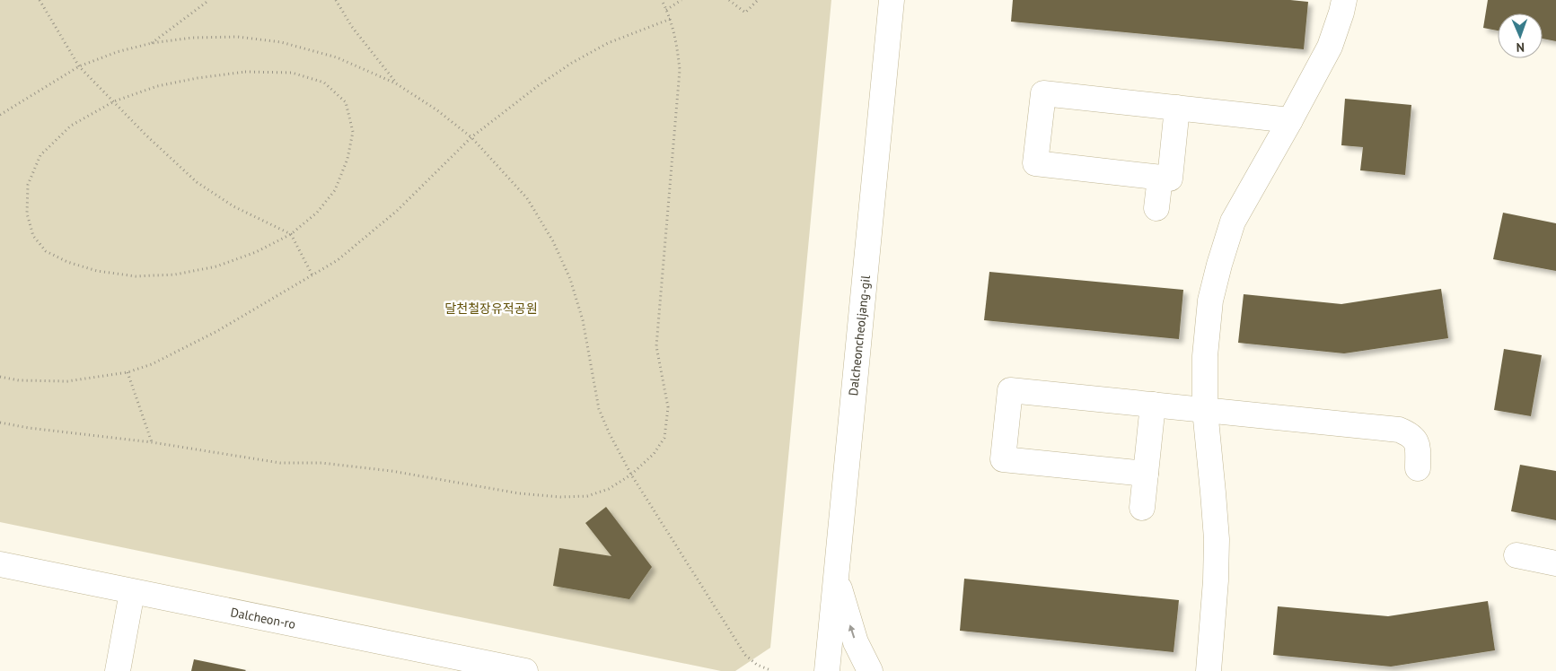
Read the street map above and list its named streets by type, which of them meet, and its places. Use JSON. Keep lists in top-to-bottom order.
{
  "streets": {
    "street": ["Dalcheoncheoljang-gil", "Dalcheon-ro"]
  },
  "parks": ["달천철장유적공원"],
  "north": "bottom"
}
